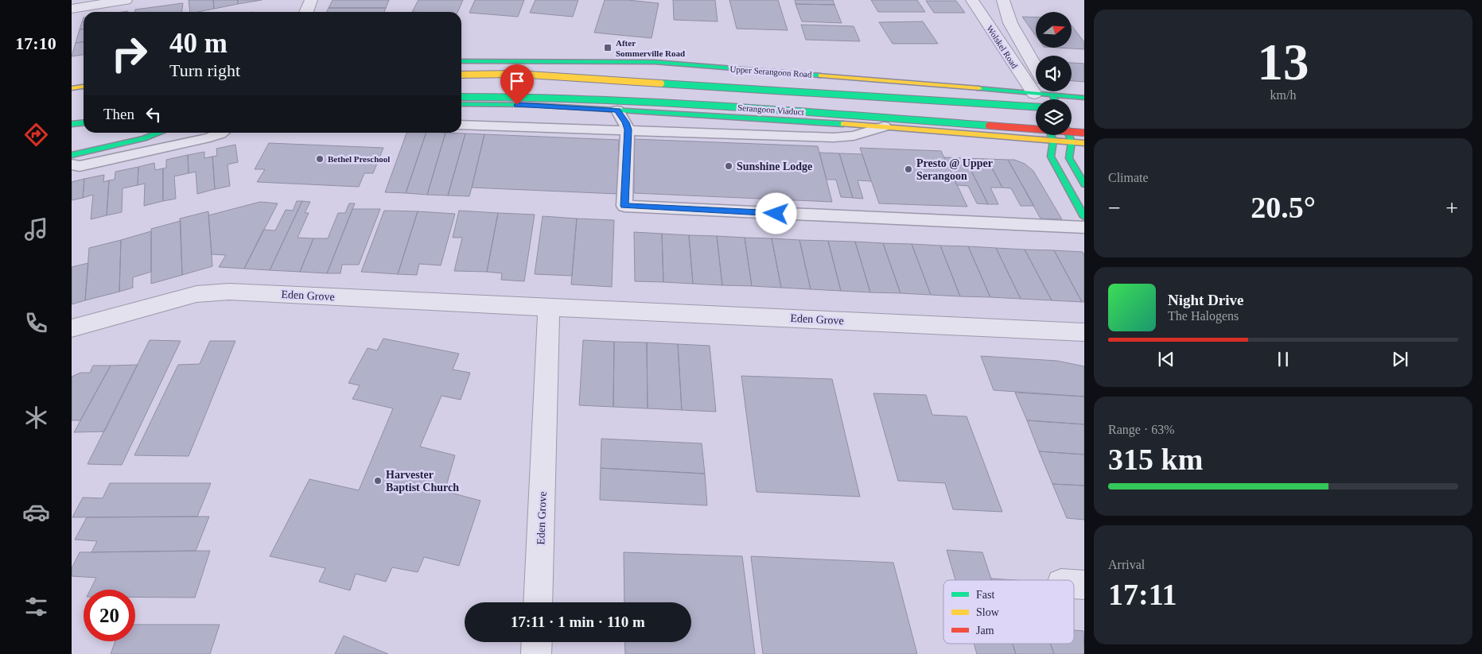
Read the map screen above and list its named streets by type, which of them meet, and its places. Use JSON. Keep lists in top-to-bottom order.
{
  "streets": {
    "main road": ["Upper Serangoon Road", "Serangoon Viaduct"],
    "street": ["Wolskel Road", "Eden Grove"]
  },
  "crossings": [
    ["Wolskel Road", "Upper Serangoon Road"],
    ["Wolskel Road", "Serangoon Viaduct"],
    ["Upper Serangoon Road", "Serangoon Viaduct"]
  ],
  "places": {
    "transit": ["After Sommerville Road"],
    "other": [
      "Bethel Preschool",
      "Sunshine Lodge",
      "Presto @ Upper Serangoon",
      "Harvester Baptist Church"
    ]
  },
  "legend": ["Fast", "Slow", "Jam"],
  "north": "right",
  "page": {
    "tabs": "17:10",
    "tile": [
      ["13", "km/h"],
      "Climate",
      ["Range · 63%", "315 km"],
      ["Arrival", "17:11"]
    ],
    "turn": ["40 m", "Turn right"],
    "then": "Then",
    "heat": ["−", "20.5°", "+"],
    "song": ["Night Drive", "The Halogens"],
    "limit": "20",
    "trip": "17:11 · 1 min · 110 m"
  }
}
